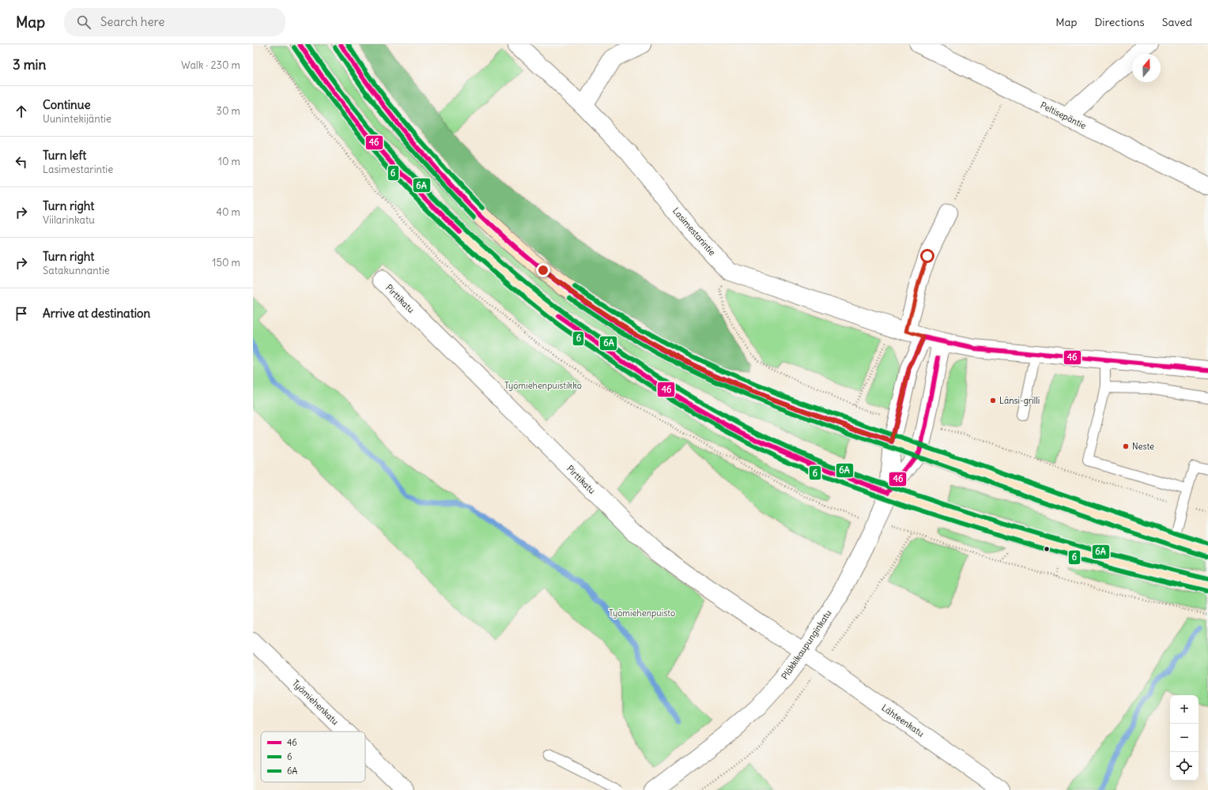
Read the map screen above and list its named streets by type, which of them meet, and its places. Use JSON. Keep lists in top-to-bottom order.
{
  "streets": {
    "street": [
      "Peltisepäntie",
      "Lasimestarintie",
      "Pirttikatu",
      "Pläkkikaupunginkatu",
      "Työmiehenkatu",
      "Lähteenkatu"
    ]
  },
  "crossings": [
    ["Pirttikatu", "Pläkkikaupunginkatu"],
    ["Pirttikatu", "Lähteenkatu"],
    ["Pläkkikaupunginkatu", "Lähteenkatu"]
  ],
  "parks": ["Työmiehenpuistikko", "Työmiehenpuisto"],
  "places": ["Länsi-grilli", "Neste"],
  "lines": ["transit line 46", "transit line 6A", "transit line 6"],
  "legend": ["46", "6", "6A"],
  "north": "top",
  "page": {
    "header": "Map",
    "search": "Search here",
    "nav": ["Map", "Directions", "Saved"],
    "heading": ["3 min", "Walk · 230 m"],
    "list": [
      ["Continue", "Uunintekijäntie", "30 m"],
      ["Turn left", "Lasimestarintie", "10 m"],
      ["Turn right", "Viilarinkatu", "40 m"],
      ["Turn right", "Satakunnantie", "150 m"],
      "Arrive at destination"
    ],
    "map_buttons": ["+", "−"]
  }
}
